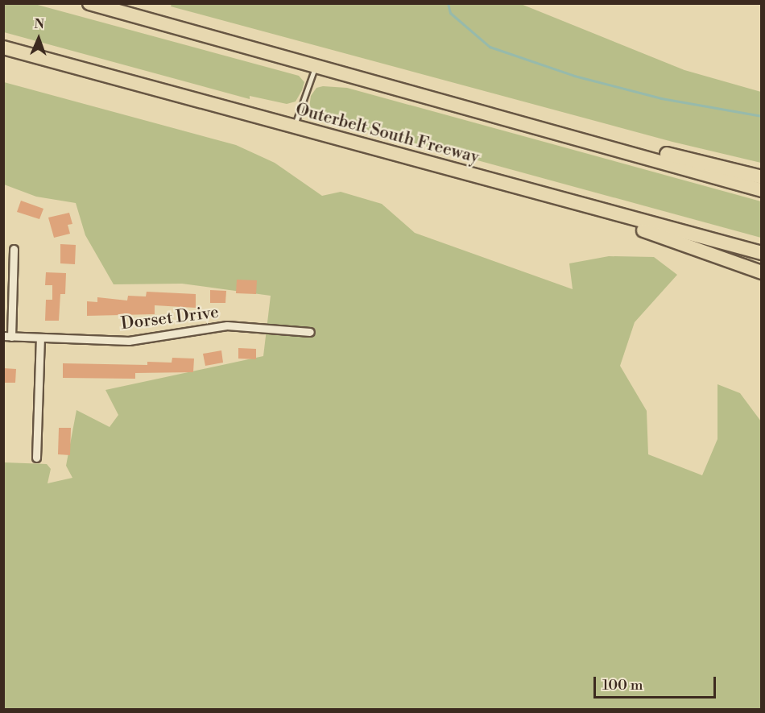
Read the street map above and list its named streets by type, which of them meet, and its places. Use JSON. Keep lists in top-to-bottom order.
{
  "streets": {
    "highway": ["Outerbelt South Freeway"],
    "street": ["Dorset Drive"]
  },
  "scale_bar": "100 m",
  "north": "top"
}
